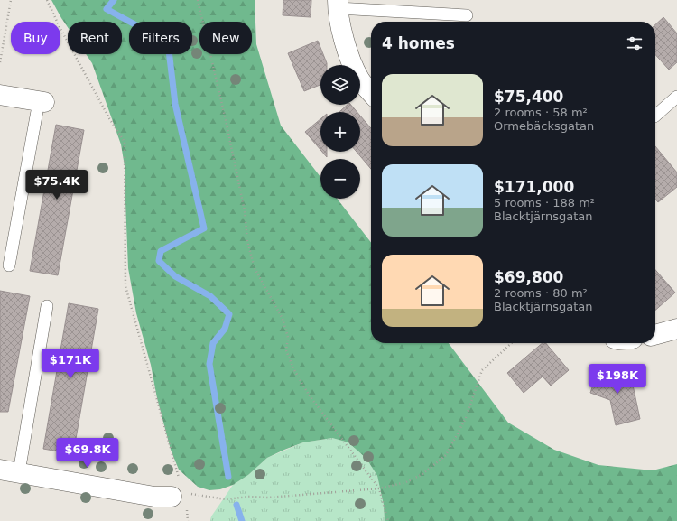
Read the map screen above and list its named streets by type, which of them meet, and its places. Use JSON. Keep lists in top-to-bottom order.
{
  "page": {
    "chip": [
      "Buy",
      "Rent",
      "Filters",
      "New"
    ],
    "heading": "4 homes",
    "map_buttons": ["+", "−"],
    "list": [
      {
        "name": "$75,400",
        "note": "2 rooms · 58 m² · Ormebäcksgatan"
      },
      {
        "name": "$171,000",
        "note": "5 rooms · 188 m² · Blacktjärnsgatan"
      },
      {
        "name": "$69,800",
        "note": "2 rooms · 80 m² · Blacktjärnsgatan"
      }
    ],
    "price": [
      "$75.4K",
      "$171K",
      "$198K",
      "$69.8K"
    ]
  }
}
